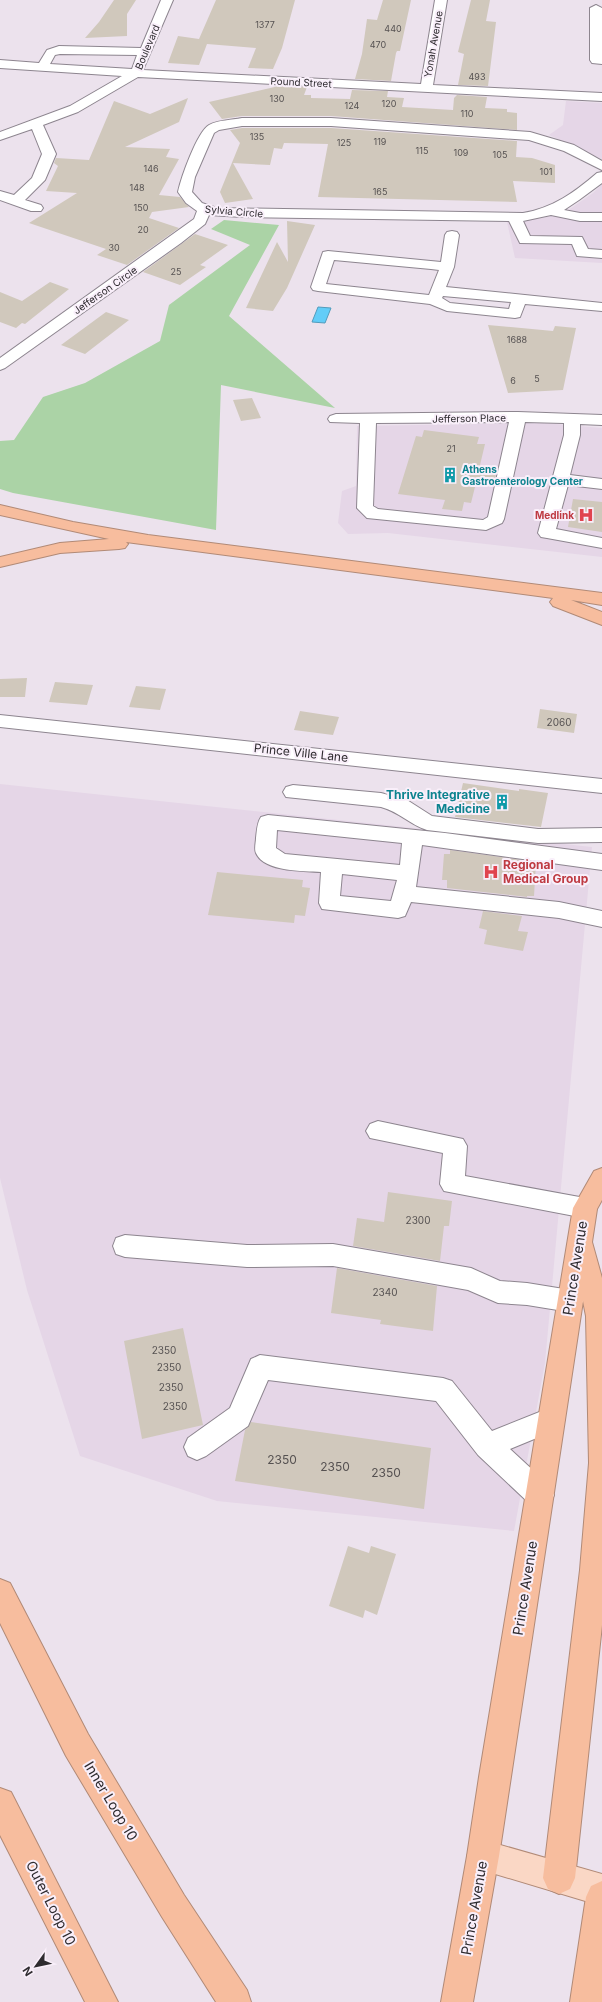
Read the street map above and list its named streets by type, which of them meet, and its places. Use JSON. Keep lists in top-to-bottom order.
{
  "streets": {
    "highway": ["Prince Avenue", "Inner Loop 10", "Outer Loop 10"],
    "street": [
      "Yonah Avenue",
      "Boulevard",
      "Pound Street",
      "Sylvia Circle",
      "Jefferson Circle",
      "Jefferson Place",
      "Prince Ville Lane"
    ]
  },
  "crossings": [
    ["Yonah Avenue", "Pound Street"],
    ["Boulevard", "Pound Street"],
    ["Sylvia Circle", "Jefferson Circle"]
  ],
  "places": {
    "building": ["Athens Gastroenterology Center", "Thrive Integrative Medicine"],
    "hospital": ["Medlink", "Regional Medical Group"]
  },
  "house_numbers": [
    "1377",
    "440",
    "470",
    "493",
    "130",
    "120",
    "124",
    "110",
    "135",
    "119",
    "125",
    "115",
    "109",
    "105",
    "146",
    "101",
    "148",
    "165",
    "150",
    "20",
    "30",
    "25",
    "1688",
    "5",
    "6",
    "21",
    "2060",
    "2300",
    "2340",
    "2350",
    "2350",
    "2350",
    "2350",
    "2350",
    "2350",
    "2350"
  ],
  "north": "bottom left"
}
